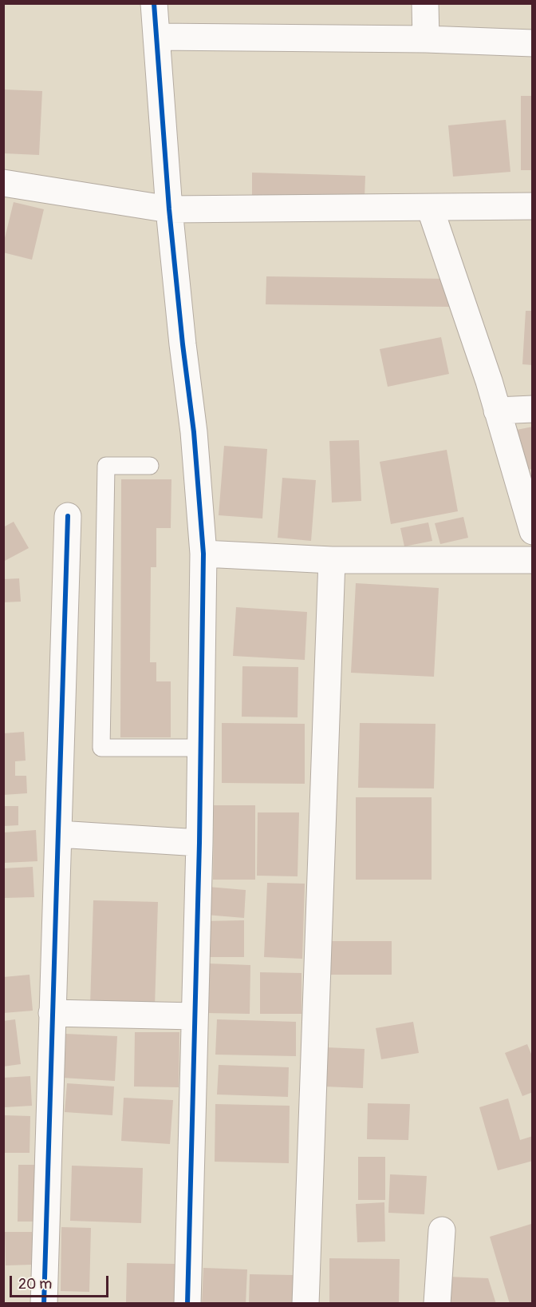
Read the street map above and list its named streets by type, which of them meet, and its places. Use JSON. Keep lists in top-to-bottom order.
{
  "scale_bar": "20 m"
}
